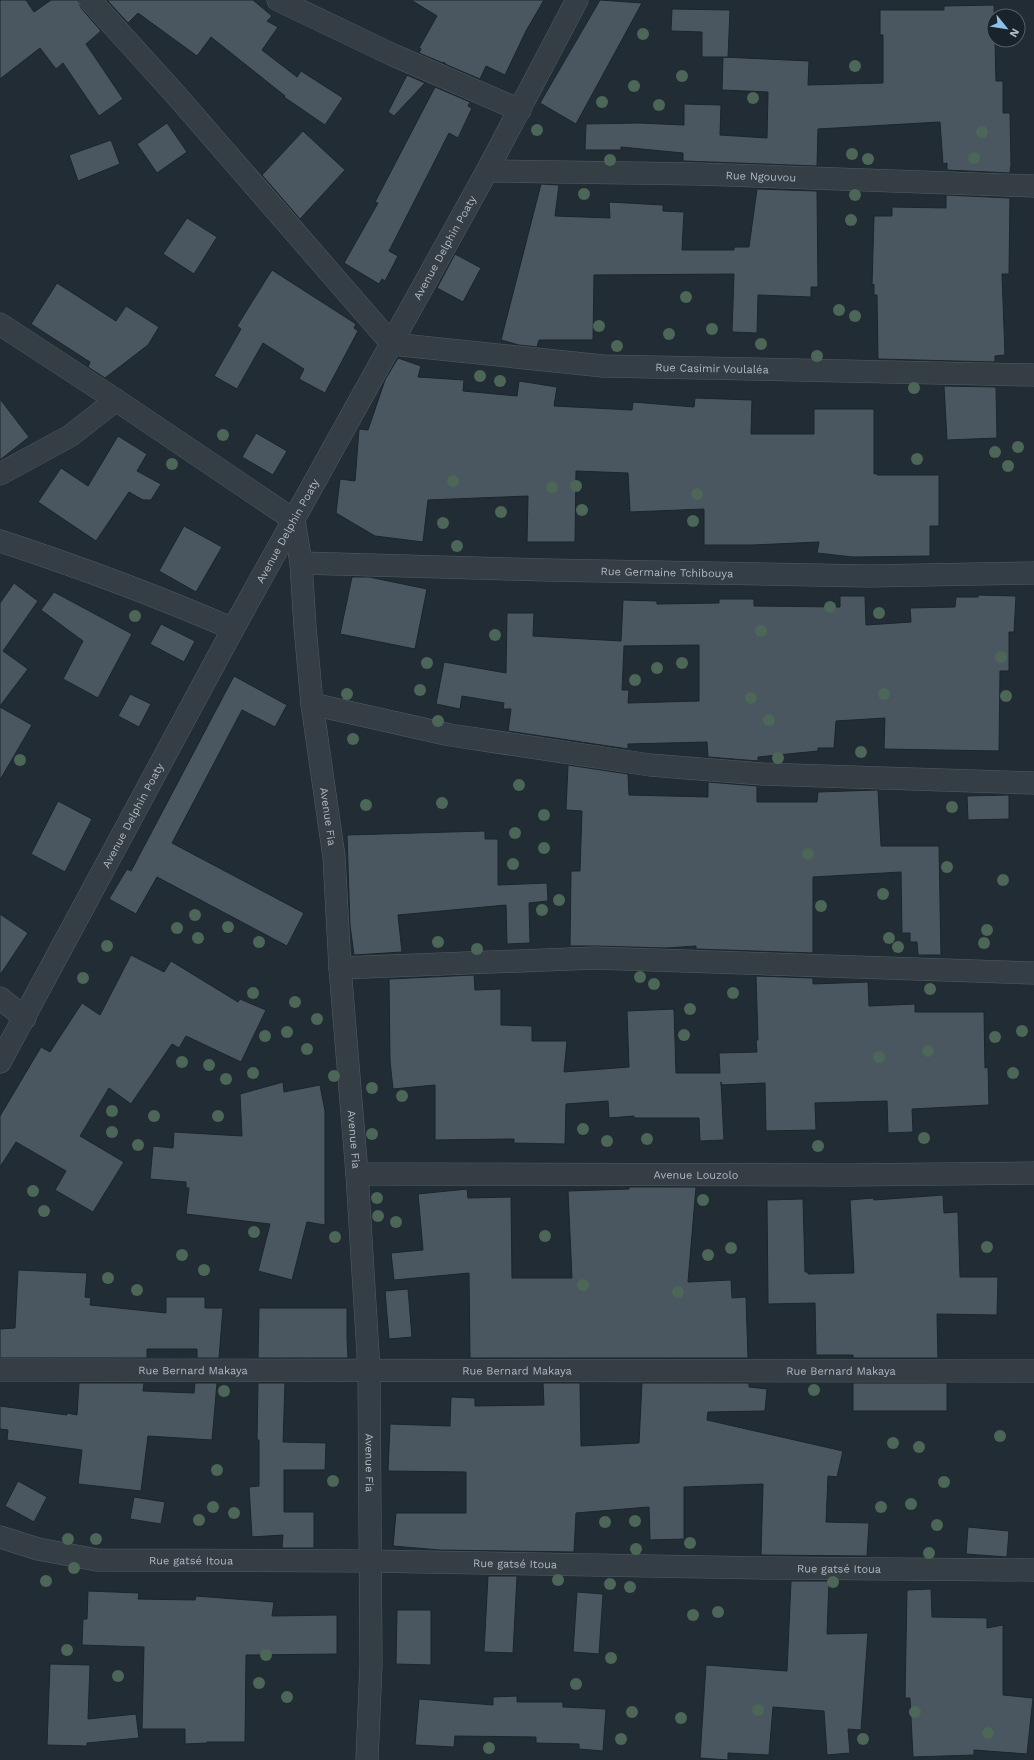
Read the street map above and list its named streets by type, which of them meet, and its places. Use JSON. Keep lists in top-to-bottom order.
{
  "streets": {
    "street": [
      "Rue Ngouvou",
      "Avenue Delphin Poaty",
      "Rue Casimir Voulaléa",
      "Rue Germaine Tchibouya",
      "Avenue Fia",
      "Avenue Louzolo",
      "Rue Bernard Makaya",
      "Rue gatsé Itoua"
    ]
  },
  "crossings": [
    ["Rue Ngouvou", "Avenue Delphin Poaty"],
    ["Avenue Delphin Poaty", "Rue Casimir Voulaléa"],
    ["Avenue Delphin Poaty", "Avenue Fia"],
    ["Rue Germaine Tchibouya", "Avenue Fia"],
    ["Avenue Fia", "Avenue Louzolo"],
    ["Avenue Fia", "Rue Bernard Makaya"],
    ["Avenue Fia", "Rue gatsé Itoua"]
  ],
  "north": "bottom right"
}
